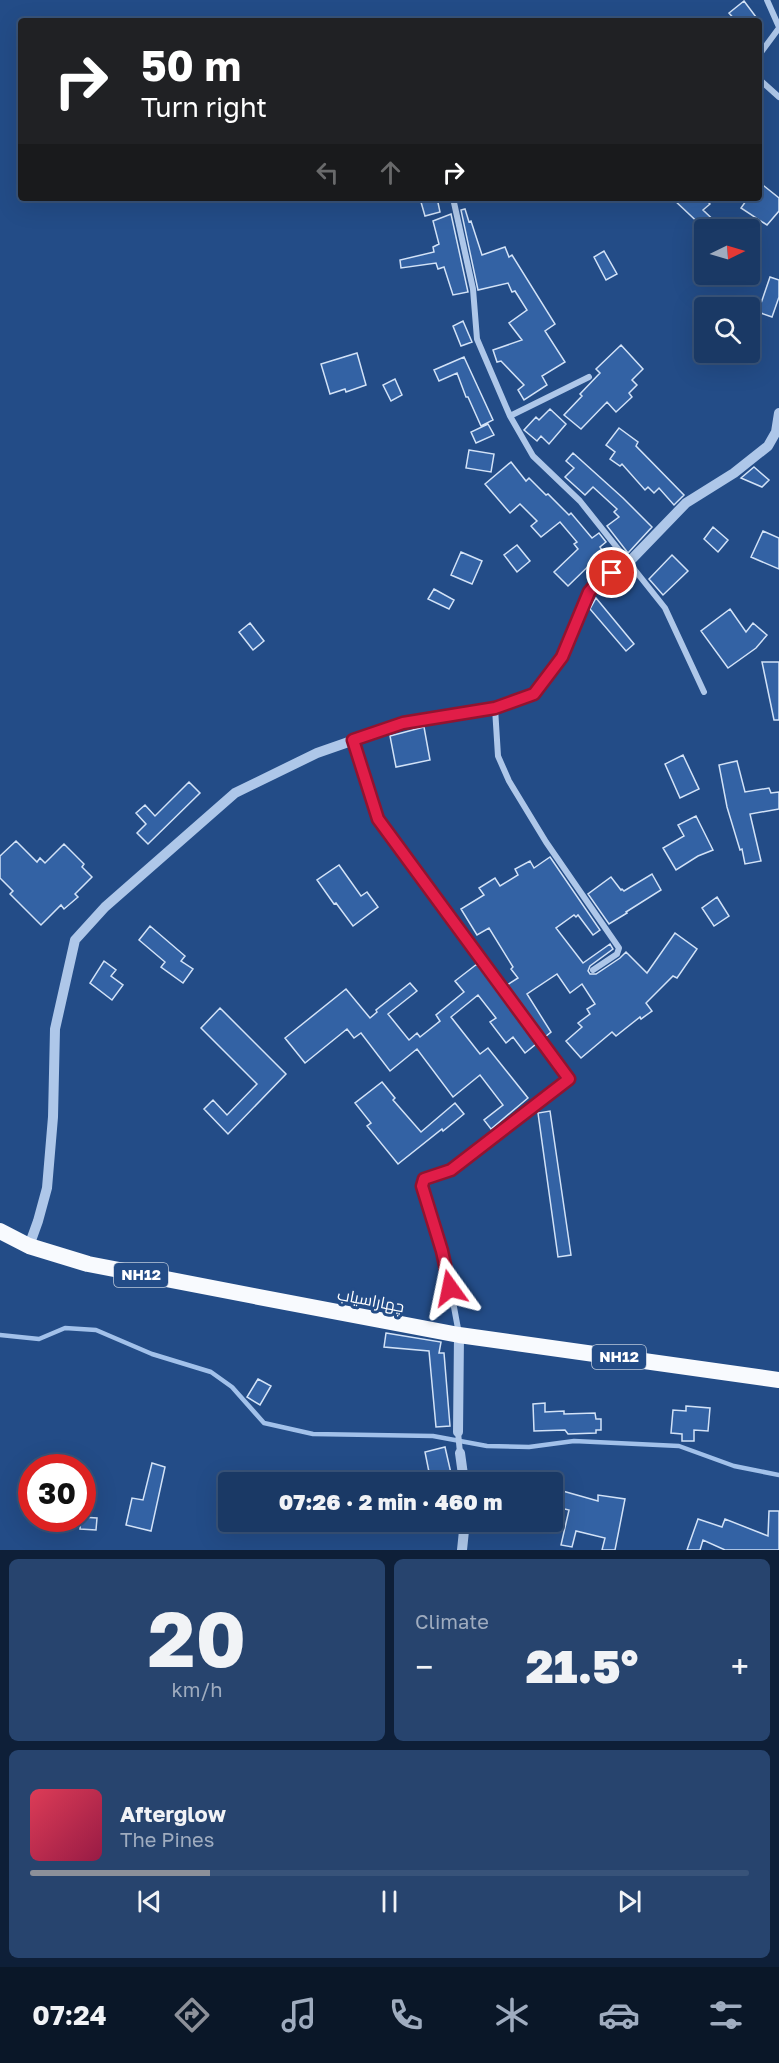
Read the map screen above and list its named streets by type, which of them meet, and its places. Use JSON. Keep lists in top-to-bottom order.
{
  "streets": {
    "highway": ["NH12", "چهاراسیاب"]
  },
  "north": "right",
  "page": {
    "turn": ["50 m", "Turn right"],
    "limit": "30",
    "trip": "07:26 · 2 min · 460 m",
    "tile": [
      ["20", "km/h"],
      "Climate"
    ],
    "heat": ["−", "21.5°", "+"],
    "song": ["Afterglow", "The Pines"],
    "tabs": "07:24"
  }
}
